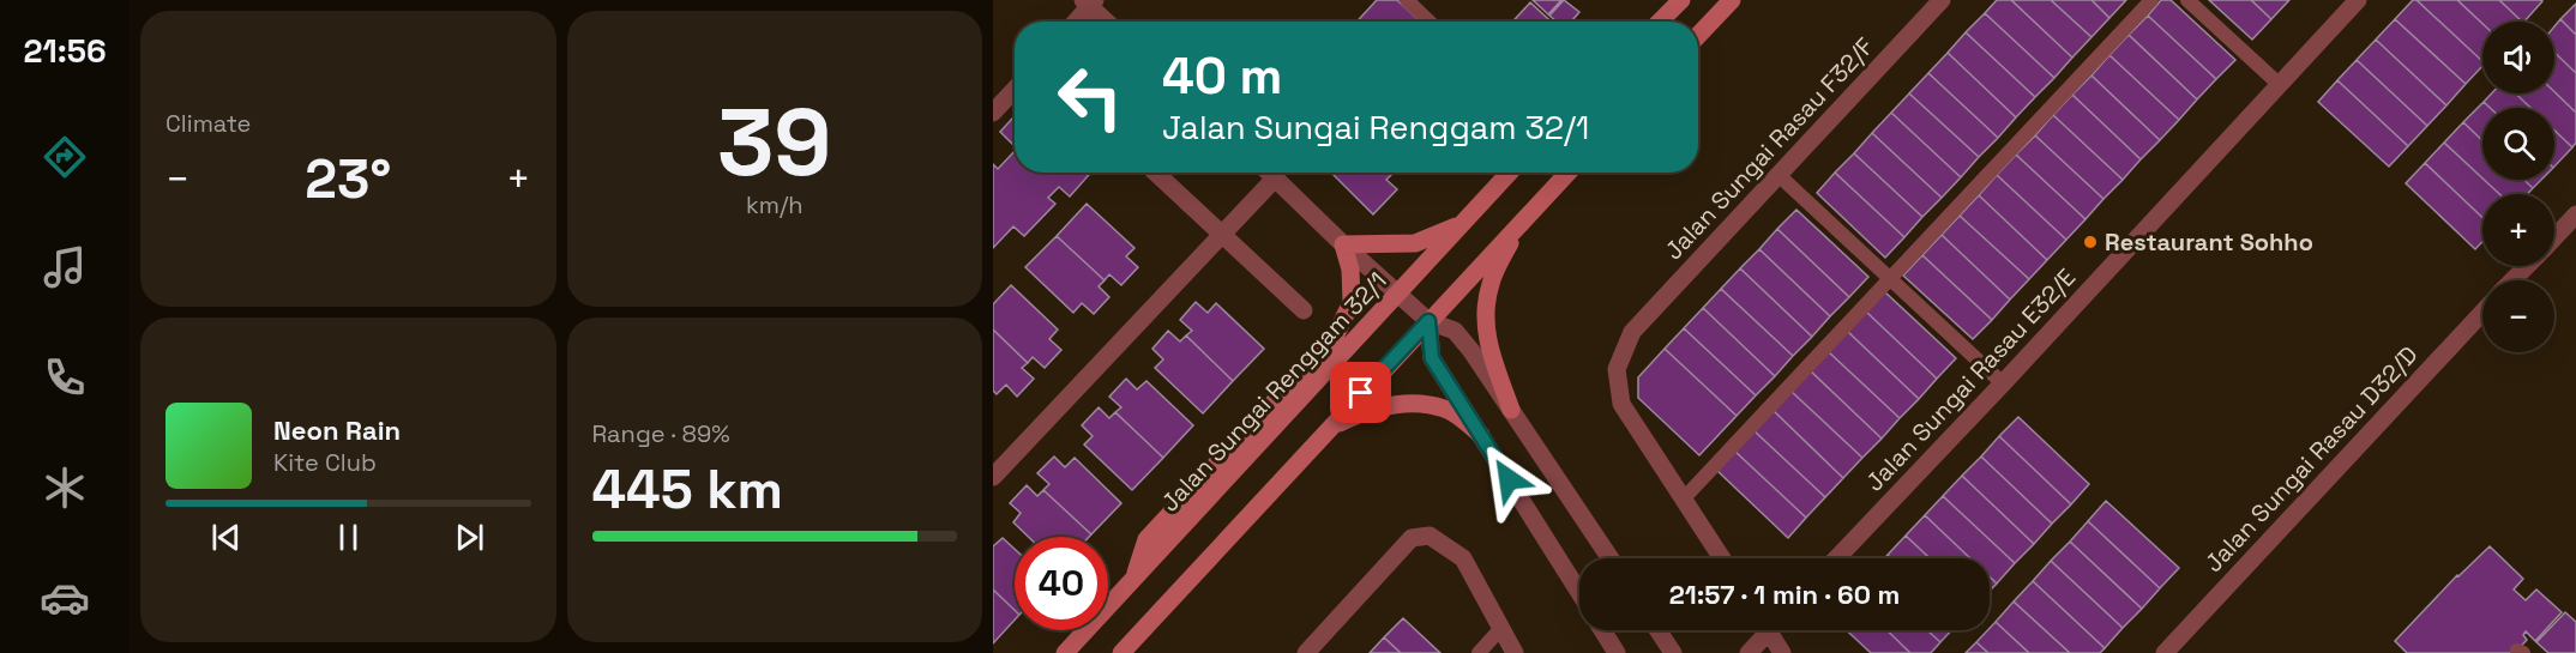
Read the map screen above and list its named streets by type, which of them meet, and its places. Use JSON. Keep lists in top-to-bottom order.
{
  "streets": {
    "main road": ["Jalan Sungai Renggam 32/1"],
    "street": ["Jalan Sungai Rasau F32/F", "Jalan Sungai Rasau E32/E", "Jalan Sungai Rasau D32/D"]
  },
  "places": ["Restaurant Sohho"],
  "page": {
    "tabs": "21:56",
    "tile": [
      "Climate",
      ["39", "km/h"],
      ["Range · 89%", "445 km"]
    ],
    "map_buttons": ["+", "−"],
    "turn": ["40 m", "Jalan Sungai Renggam 32/1"],
    "heat": ["−", "23°", "+"],
    "song": ["Neon Rain", "Kite Club"],
    "limit": "40",
    "trip": "21:57 · 1 min · 60 m"
  }
}
